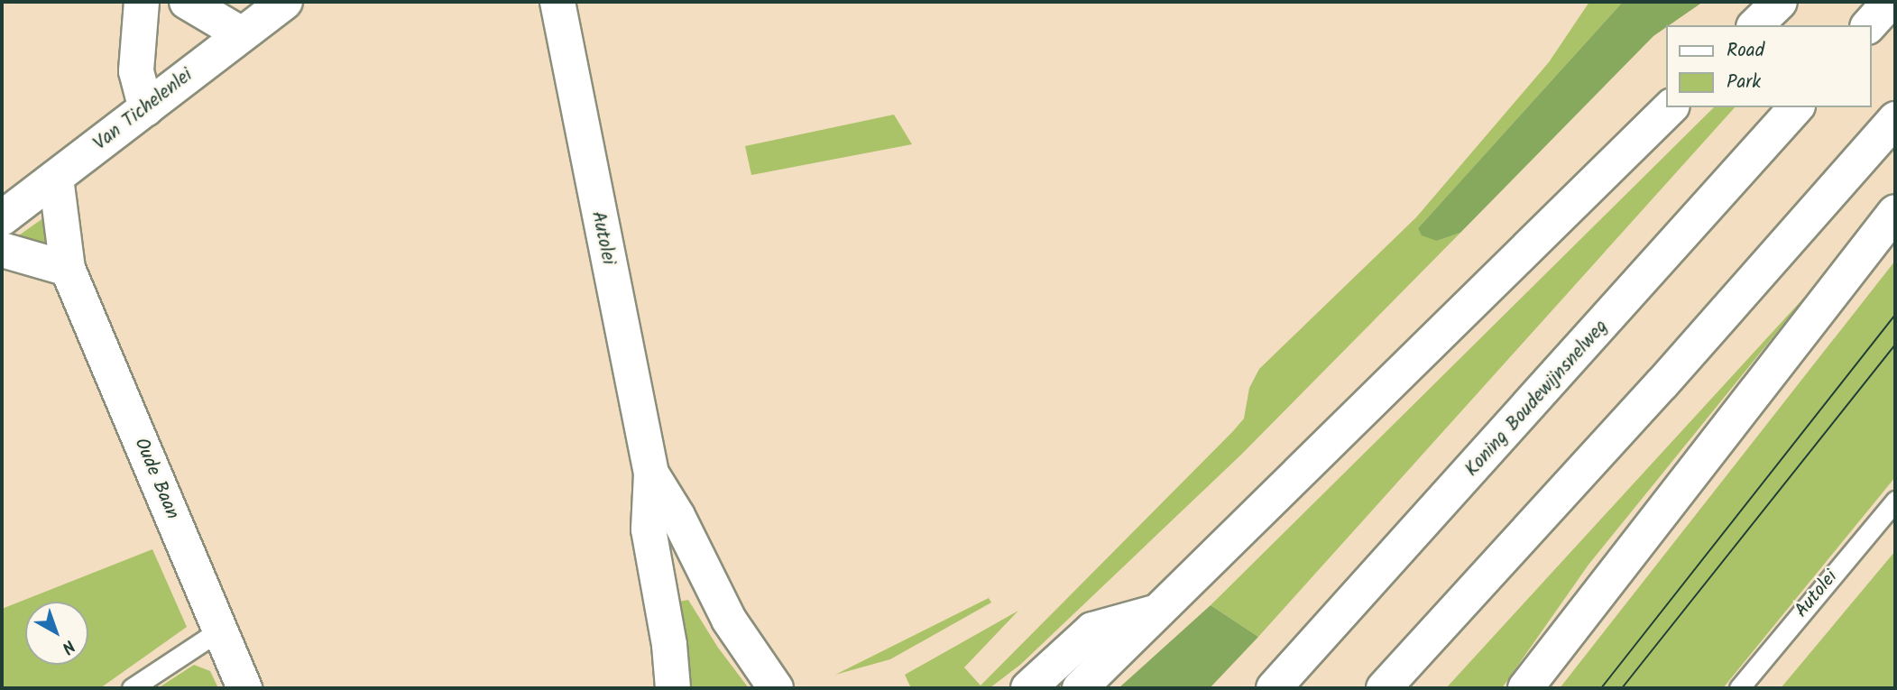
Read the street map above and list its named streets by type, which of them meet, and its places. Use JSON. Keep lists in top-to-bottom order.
{
  "streets": {
    "main road": [
      "Van Tichelenlei",
      "Autolei",
      "Koning Boudewijnsnelweg",
      "Oude Baan"
    ]
  },
  "crossings": [
    ["Van Tichelenlei", "Oude Baan"]
  ],
  "legend": ["Road", "Park"],
  "north": "bottom right"
}
